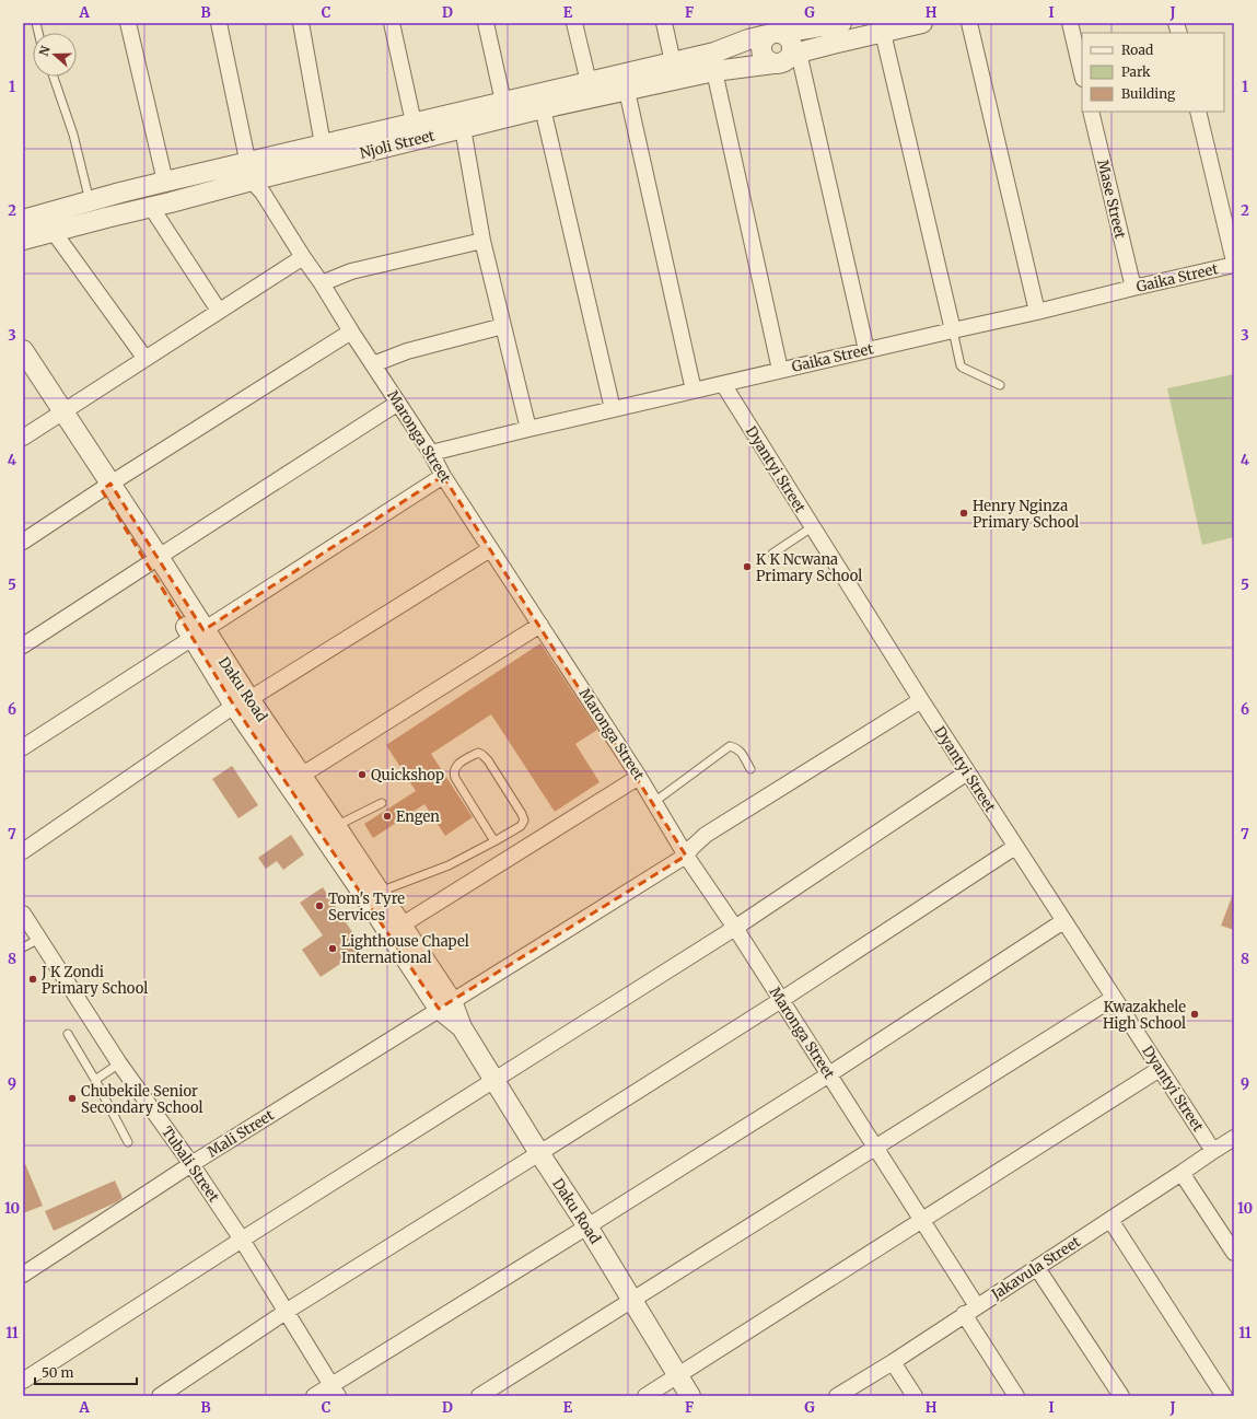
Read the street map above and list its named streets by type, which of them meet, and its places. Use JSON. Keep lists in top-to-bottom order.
{
  "streets": {
    "street": [
      "Njoli Street",
      "Mase Street",
      "Gaika Street",
      "Maronga Street",
      "Dyantyi Street",
      "Daku Road",
      "Mali Street",
      "Tubali Street",
      "Jakavula Street"
    ]
  },
  "crossings": [
    ["Njoli Street", "Maronga Street"],
    ["Mase Street", "Gaika Street"],
    ["Gaika Street", "Maronga Street"],
    ["Gaika Street", "Dyantyi Street"],
    ["Maronga Street", "Mali Street"],
    ["Maronga Street", "Jakavula Street"],
    ["Dyantyi Street", "Mali Street"],
    ["Dyantyi Street", "Jakavula Street"],
    ["Daku Road", "Mali Street"],
    ["Mali Street", "Tubali Street"]
  ],
  "places": [
    "Henry Nginza Primary School",
    "K K Ncwana Primary School",
    "Quickshop",
    "Engen",
    "Tom's Tyre Services",
    "Lighthouse Chapel International",
    "J K Zondi Primary School",
    "Kwazakhele High School",
    "Chubekile Senior Secondary School"
  ],
  "legend": ["Road", "Park", "Building"],
  "scale_bar": "50 m",
  "north": "left",
  "grid": {
    "columns": [
      "A",
      "B",
      "C",
      "D",
      "E",
      "F",
      "G",
      "H",
      "I",
      "J"
    ],
    "rows": [
      "1",
      "2",
      "3",
      "4",
      "5",
      "6",
      "7",
      "8",
      "9",
      "10",
      "11"
    ]
  }
}
